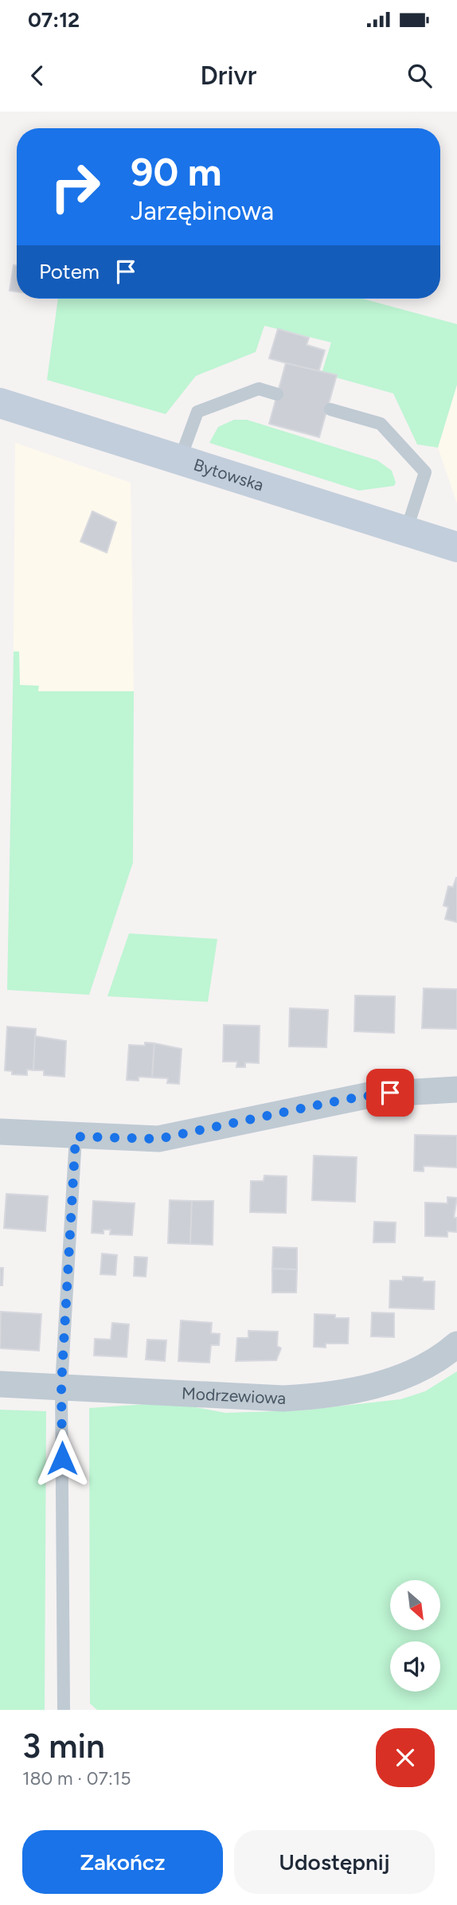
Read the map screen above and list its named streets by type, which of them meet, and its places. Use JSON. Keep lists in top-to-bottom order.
{
  "streets": {
    "main road": ["Bytowska"],
    "street": ["Modrzewiowa"]
  },
  "north": "bottom right",
  "page": {
    "status": "07:12",
    "header": "Drivr",
    "turn": ["90 m", "Jarzębinowa"],
    "then": "Potem",
    "heading": ["3 min", "180 m · 07:15"],
    "buttons": ["Zakończ", "Udostępnij"]
  }
}
